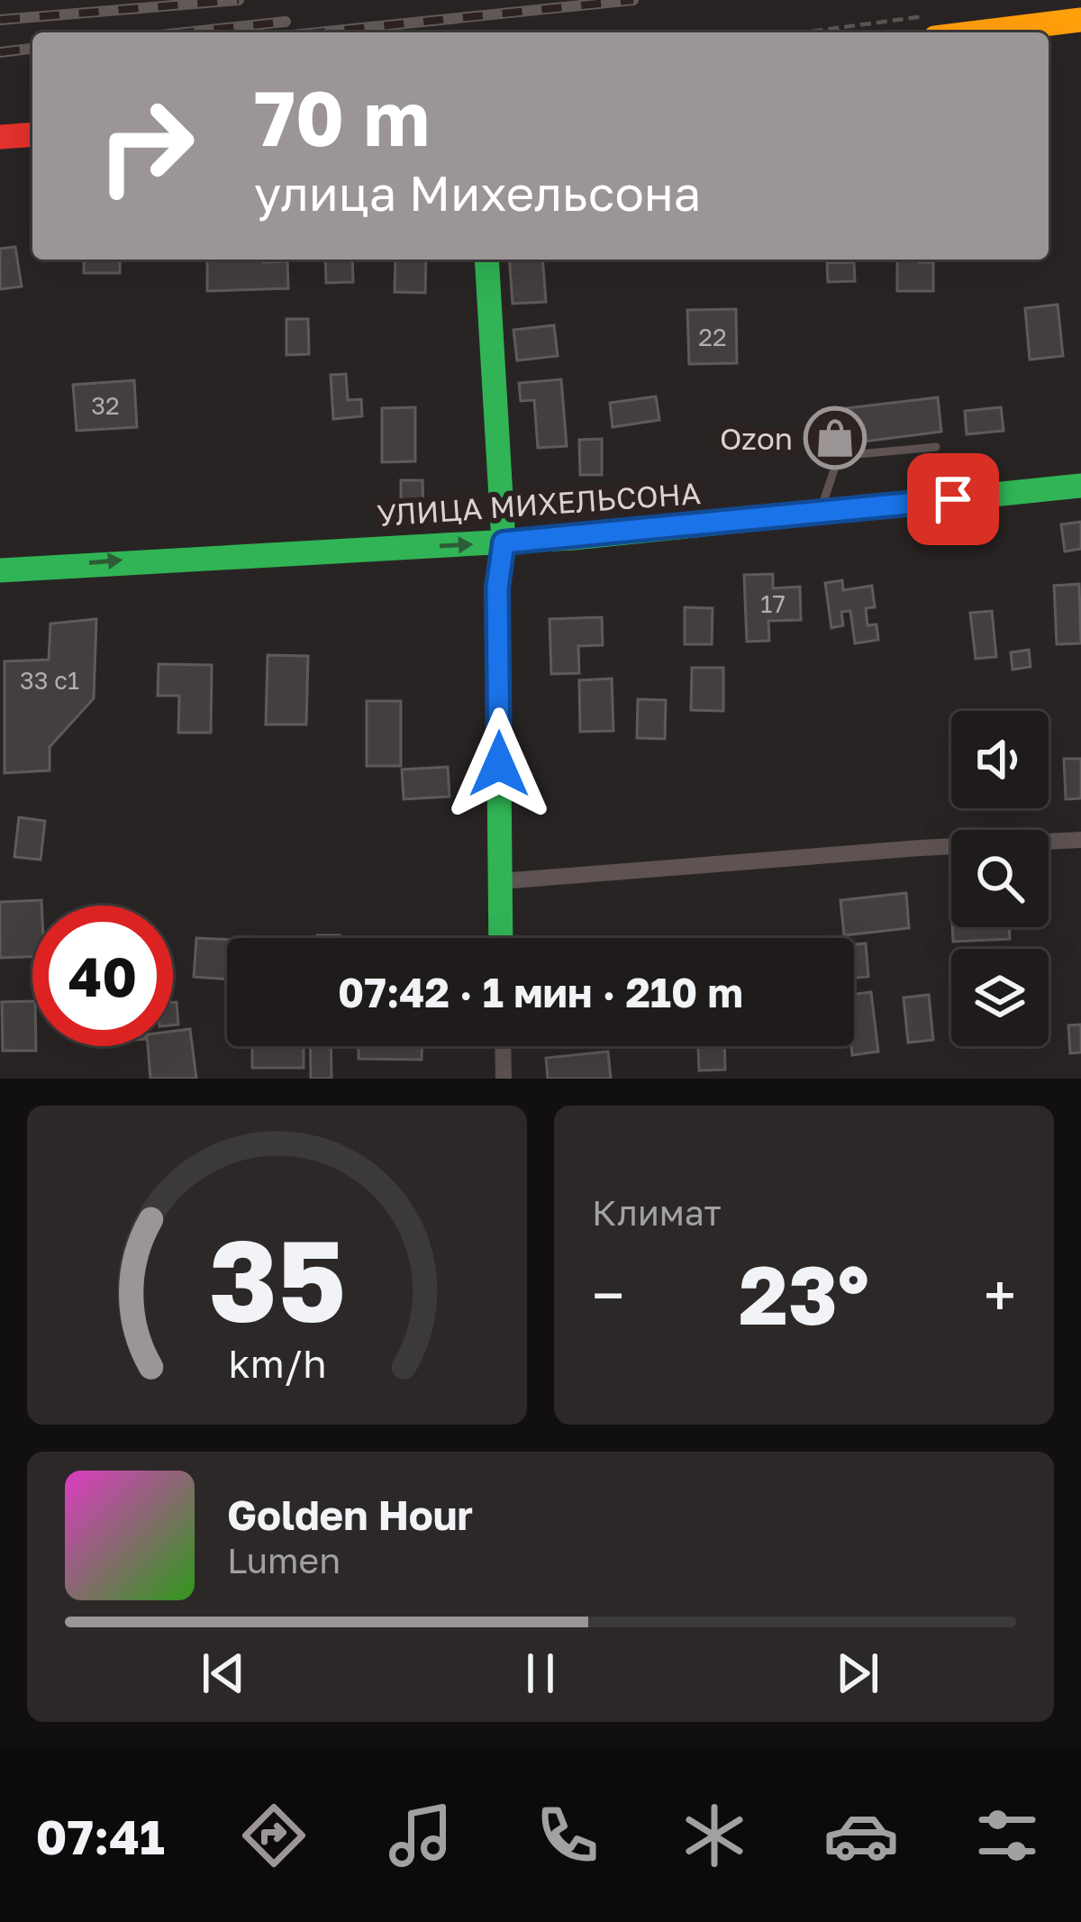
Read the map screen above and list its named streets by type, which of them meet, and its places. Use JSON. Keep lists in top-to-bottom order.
{
  "streets": {
    "street": ["УЛИЦА МИХЕЛЬСОНА"]
  },
  "one_way": ["УЛИЦА МИХЕЛЬСОНА"],
  "places": {
    "shop": ["Ozon"]
  },
  "house_numbers": [
    "22",
    "32",
    "17",
    "33 с1"
  ],
  "page": {
    "turn": ["70 m", "улица Михельсона"],
    "limit": "40",
    "trip": "07:42 · 1 мин · 210 m",
    "tile": "Климат",
    "heat": ["−", "23°", "+"],
    "song": ["Golden Hour", "Lumen"],
    "tabs": "07:41",
    "gauge": ["35", "km/h"]
  }
}
